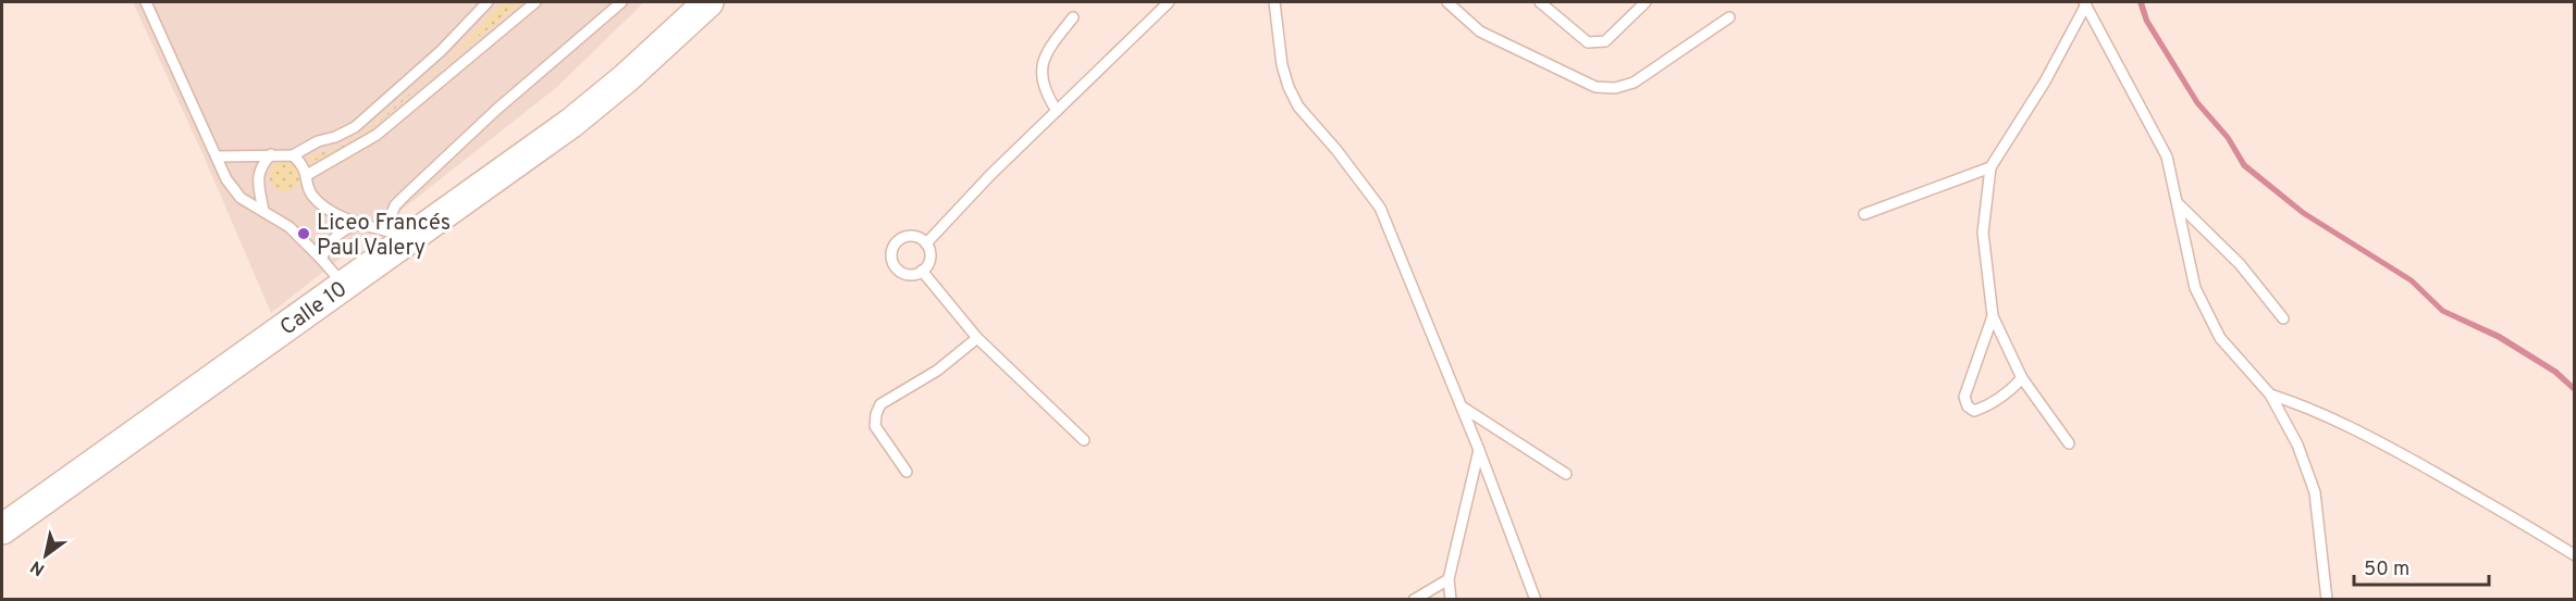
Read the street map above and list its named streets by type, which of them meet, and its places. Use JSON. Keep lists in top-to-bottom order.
{
  "streets": {
    "main road": ["Calle 10"]
  },
  "places": ["Liceo Francés Paul Valery"],
  "scale_bar": "50 m",
  "north": "bottom left"
}
